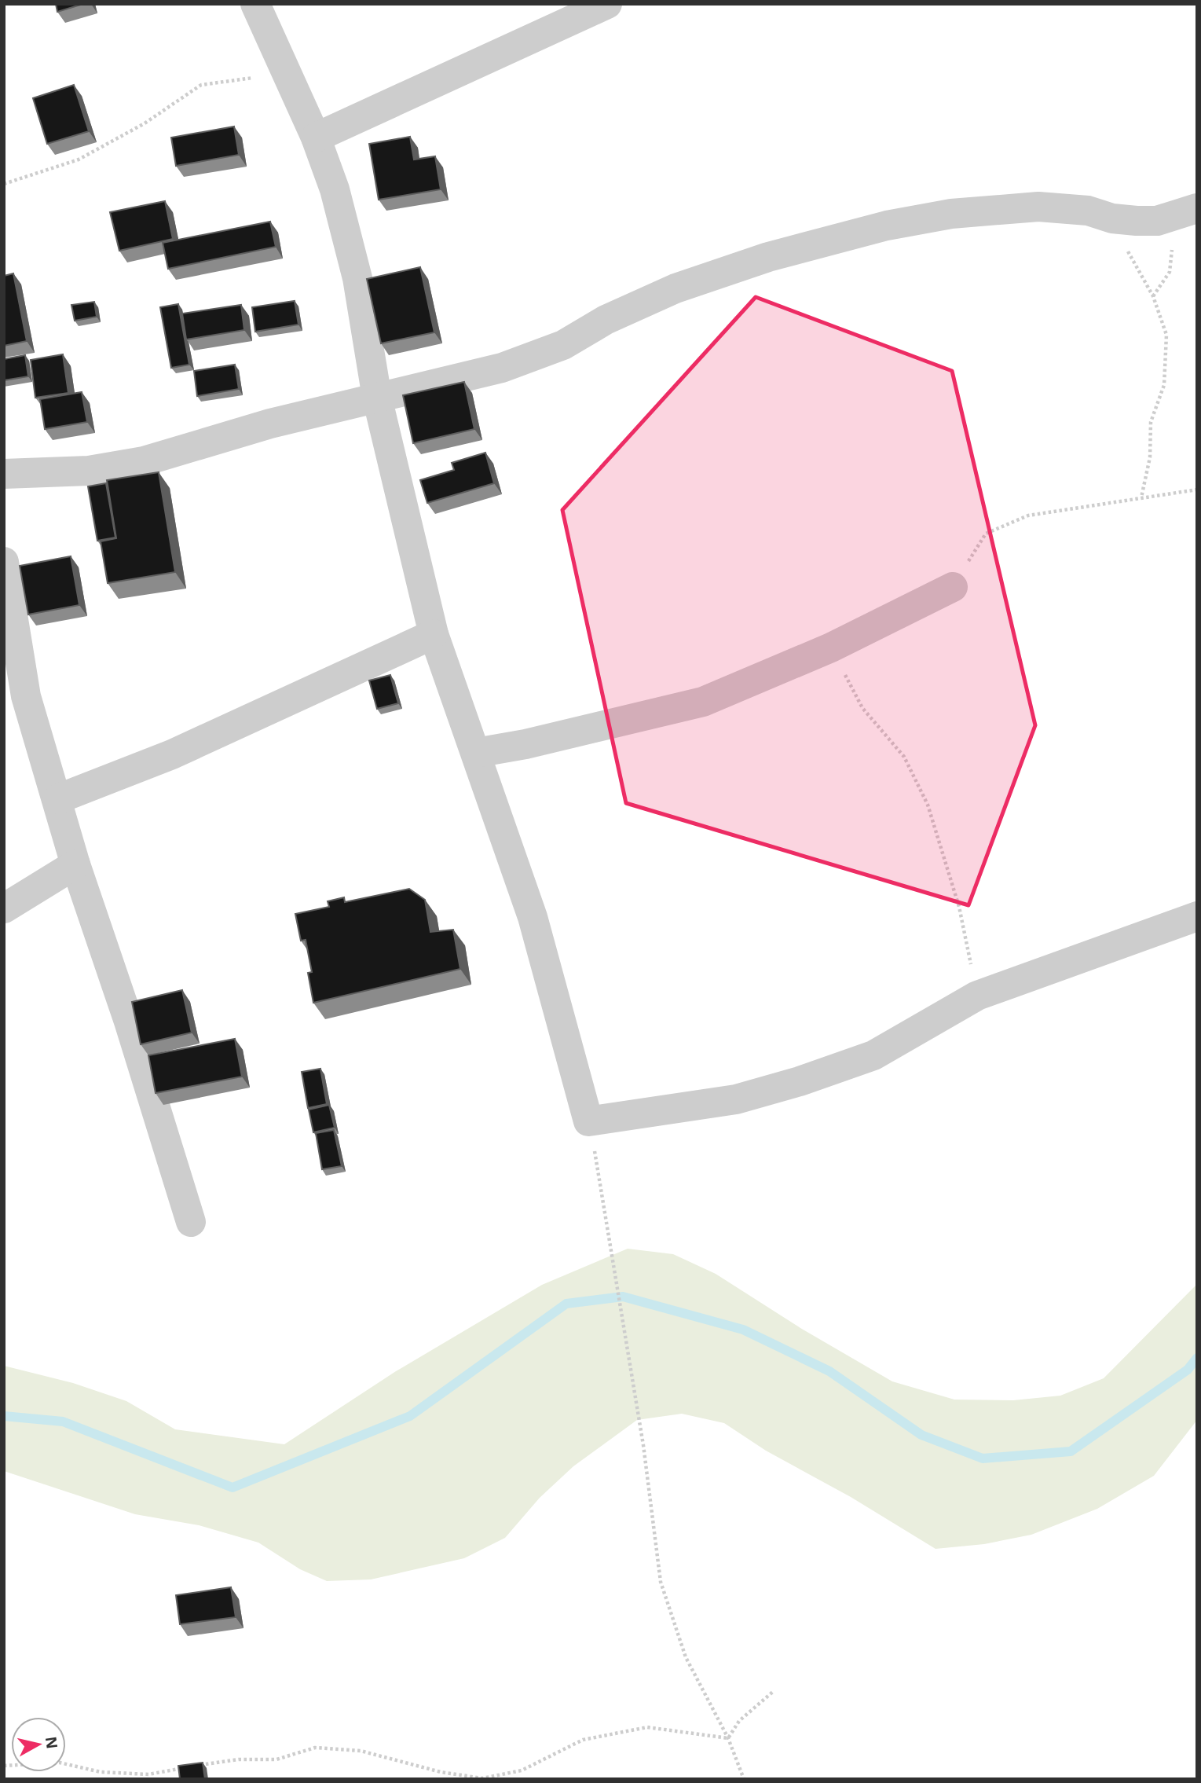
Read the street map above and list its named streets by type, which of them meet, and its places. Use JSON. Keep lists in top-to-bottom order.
{
  "north": "right"
}
